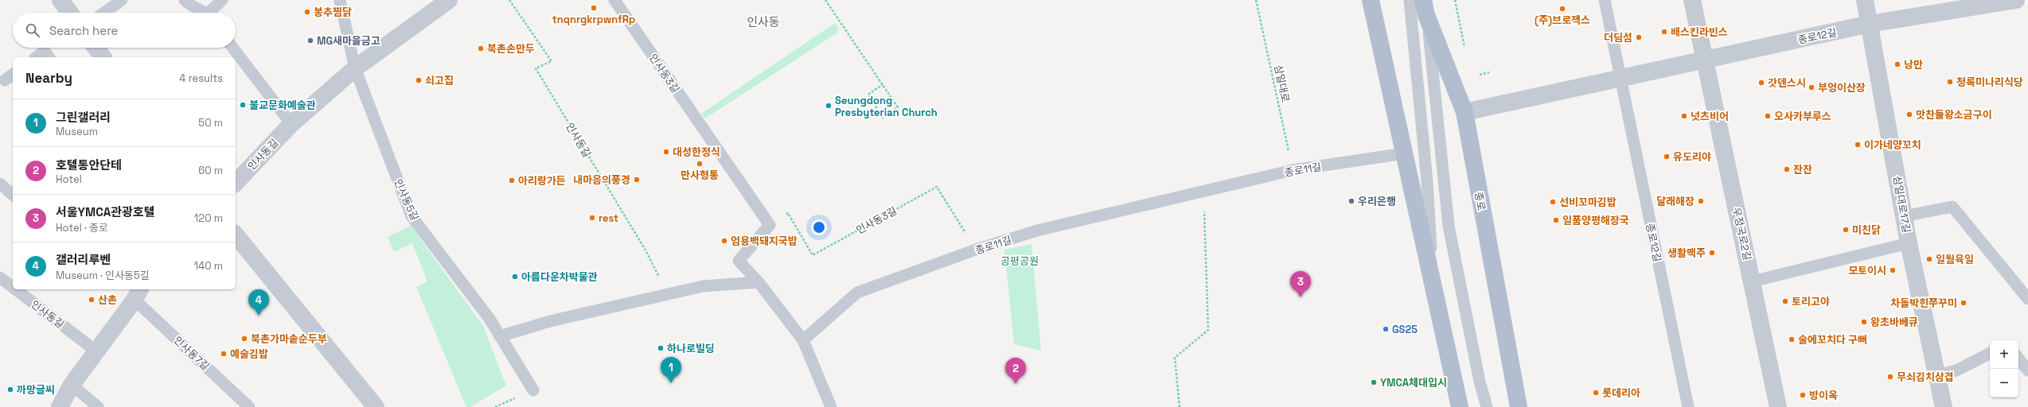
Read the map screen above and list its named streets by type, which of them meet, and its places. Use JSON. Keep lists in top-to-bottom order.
{
  "streets": {
    "main road": ["종로"],
    "street": [
      "종로12길",
      "인사동길",
      "삼일대로17길",
      "우정국로2길"
    ],
    "lane": [
      "인사동3길",
      "종로11길",
      "인사동5길",
      "인사동7길"
    ],
    "path": ["삼일대로"]
  },
  "crossings": [
    ["종로12길", "종로"],
    ["종로12길", "삼일대로17길"],
    ["종로12길", "우정국로2길"],
    ["인사동3길", "종로11길"],
    ["삼일대로", "종로11길"],
    ["인사동길", "인사동5길"]
  ],
  "districts": ["인사동"],
  "parks": ["공평공원"],
  "places": [
    "tnqnrgkrpwnfRp",
    "(주)브로젝스",
    "봉추찜닭",
    "배스킨라빈스",
    "더딤섬",
    "MG새마을금고",
    "북촌손만두",
    "낭만",
    "쇠고집",
    "청록미나리식당",
    "갓덴스시",
    "부엉이산장",
    "불교문화예술관",
    "Seungdong Presbyterian Church",
    "맛찬들왕소금구이",
    "넛츠비어",
    "오사카부루스",
    "이가네양꼬치",
    "대성한정식",
    "유도리야",
    "만사형통",
    "잔잔",
    "내마음의풍경",
    "아리랑가든",
    "우리은행",
    "달래해장",
    "선비꼬마김밥",
    "rest",
    "일품양평해장국",
    "미친닭",
    "엄용백돼지국밥",
    "생활맥주",
    "일월육일",
    "모토이시",
    "아름다운차박물관",
    "산촌",
    "토리고야",
    "차돌박힌쭈꾸미",
    "왕초바베큐",
    "GS25",
    "북촌가마솥순두부",
    "술에꼬치다 구뻐",
    "하나로빌딩",
    "예술김밥",
    "무쇠김치삼겹",
    "YMCA체대입시",
    "까망글씨",
    "롯데리아",
    "방이옥"
  ],
  "page": {
    "search": "Search here",
    "heading": ["Nearby", "4 results"],
    "list": [
      {
        "mark": "1",
        "name": "그린갤러리",
        "note": "Museum",
        "value": "50 m"
      },
      {
        "mark": "2",
        "name": "호텔통안단테",
        "note": "Hotel",
        "value": "60 m"
      },
      {
        "mark": "3",
        "name": "서울YMCA관광호텔",
        "note": "Hotel · 종로",
        "value": "120 m"
      },
      {
        "mark": "4",
        "name": "갤러리루벤",
        "note": "Museum · 인사동5길",
        "value": "140 m"
      }
    ],
    "pins": [
      "3",
      "4",
      "1",
      "2"
    ],
    "map_buttons": ["+", "−"]
  }
}
